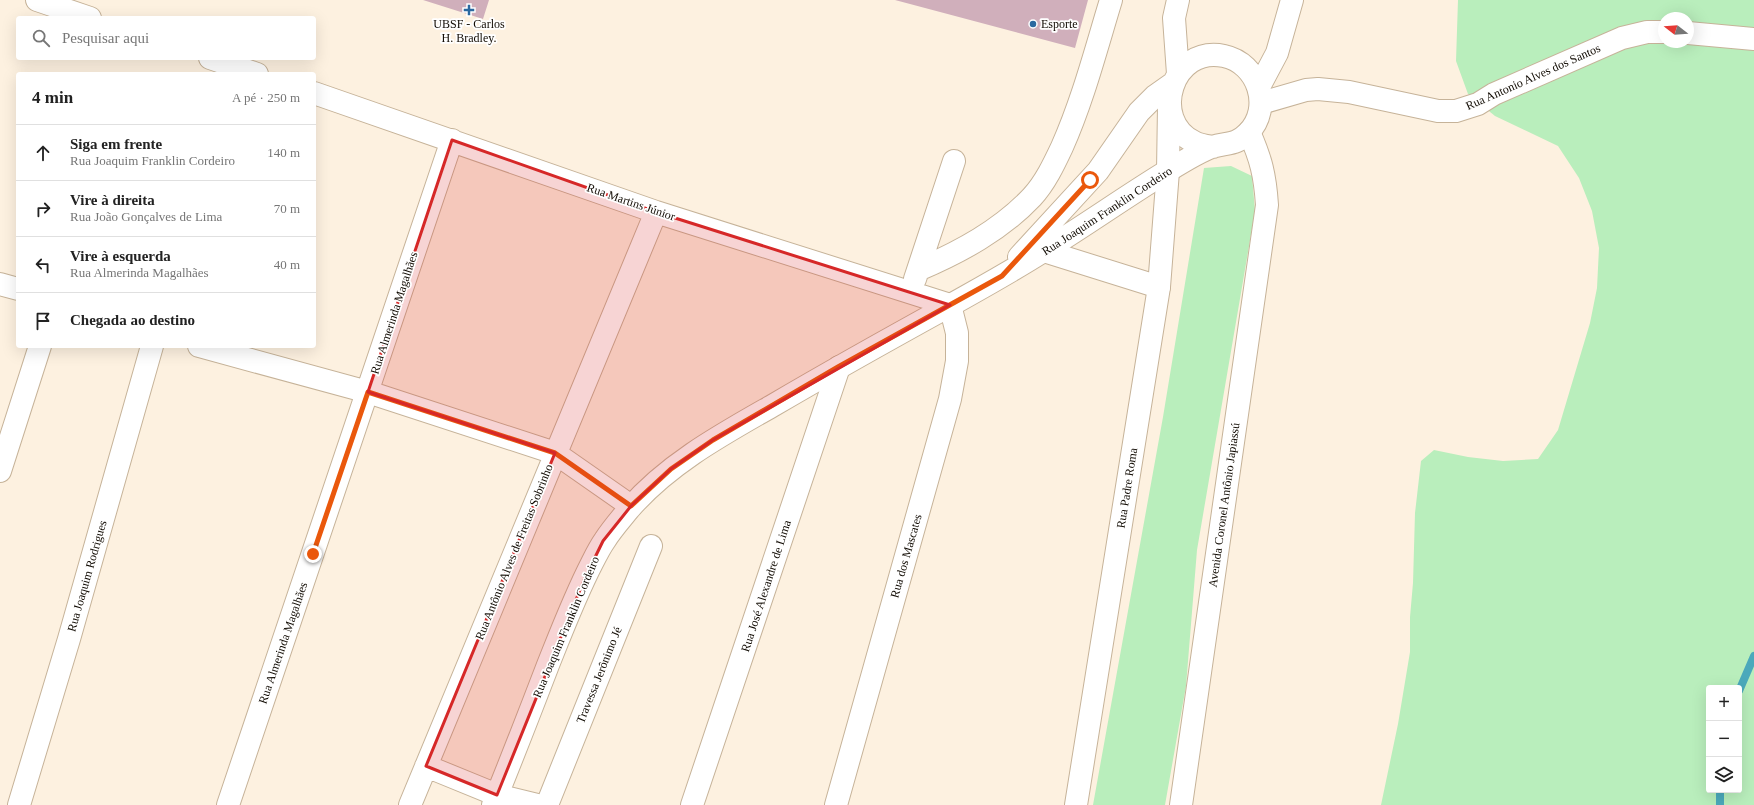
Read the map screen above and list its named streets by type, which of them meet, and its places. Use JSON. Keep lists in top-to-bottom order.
{
  "streets": {
    "street": [
      "Rua Antonio Alves dos Santos",
      "Rua Martins Júnior",
      "Rua Joaquim Franklin Cordeiro",
      "Rua Almerinda Magalhães",
      "Rua Padre Roma",
      "Avenida Coronel Antônio Japiassú",
      "Rua Antônio Alves de Freitas Sobrinho",
      "Rua dos Mascates",
      "Rua Joaquim Rodrigues",
      "Rua José Alexandre de Lima",
      "Travessa Jerônimo Jé"
    ]
  },
  "crossings": [
    ["Rua Antonio Alves dos Santos", "Rua Joaquim Franklin Cordeiro"],
    ["Rua Antonio Alves dos Santos", "Rua Padre Roma"],
    ["Rua Antonio Alves dos Santos", "Avenida Coronel Antônio Japiassú"],
    ["Rua Martins Júnior", "Rua Joaquim Franklin Cordeiro"],
    ["Rua Martins Júnior", "Rua Almerinda Magalhães"],
    ["Rua Martins Júnior", "Rua Antônio Alves de Freitas Sobrinho"],
    ["Rua Martins Júnior", "Rua dos Mascates"],
    ["Rua Joaquim Franklin Cordeiro", "Rua Padre Roma"],
    ["Rua Joaquim Franklin Cordeiro", "Avenida Coronel Antônio Japiassú"],
    ["Rua Joaquim Franklin Cordeiro", "Rua dos Mascates"],
    ["Rua Joaquim Franklin Cordeiro", "Rua José Alexandre de Lima"],
    ["Rua Padre Roma", "Avenida Coronel Antônio Japiassú"]
  ],
  "places": {
    "health": ["UBSF - Carlos H. Bradley."],
    "other": ["Esporte"]
  },
  "north": "left",
  "page": {
    "search": "Pesquisar aqui",
    "heading": ["4 min", "A pé · 250 m"],
    "list": [
      ["Siga em frente", "Rua Joaquim Franklin Cordeiro", "140 m"],
      ["Vire à direita", "Rua João Gonçalves de Lima", "70 m"],
      ["Vire à esquerda", "Rua Almerinda Magalhães", "40 m"],
      "Chegada ao destino"
    ],
    "map_buttons": ["+", "−"]
  }
}
